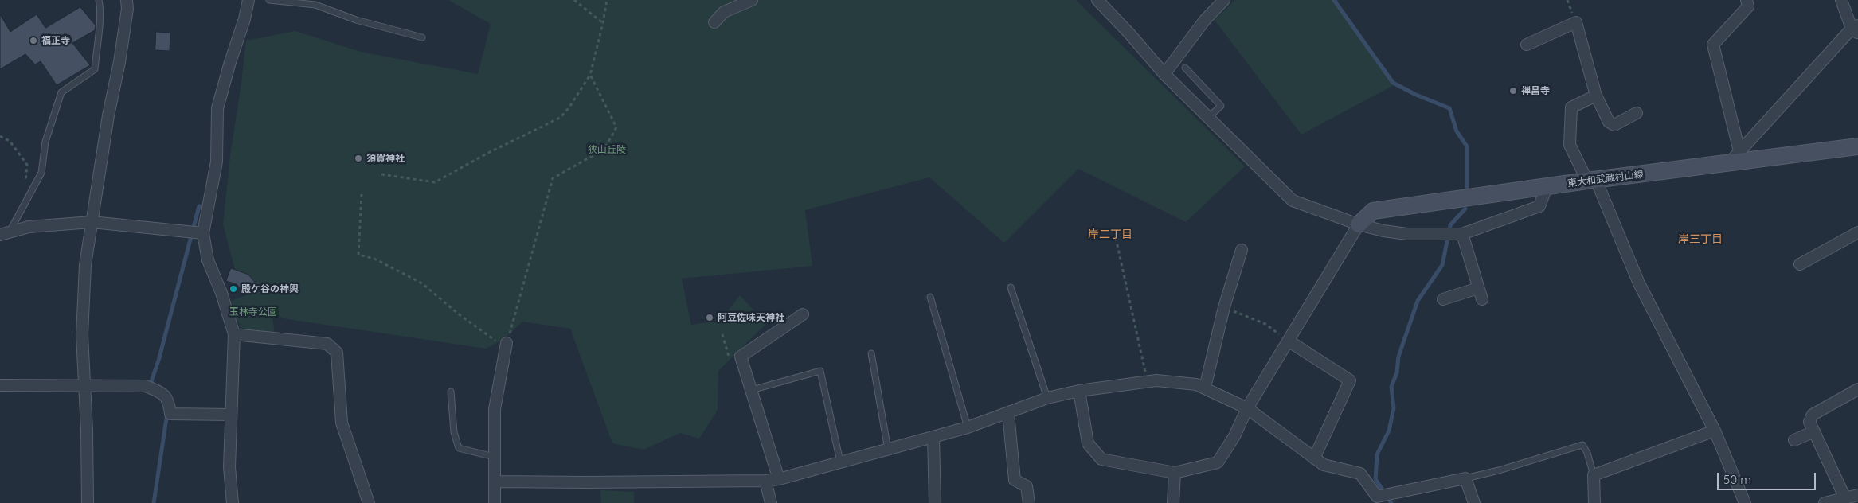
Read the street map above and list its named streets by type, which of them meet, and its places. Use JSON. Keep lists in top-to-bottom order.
{
  "streets": {
    "street": ["東大和武蔵村山線"]
  },
  "districts": ["岸二丁目", "岸三丁目"],
  "parks": ["狭山丘陵", "玉林寺公園"],
  "places": [
    "福正寺",
    "禅昌寺",
    "須賀神社",
    "殿ケ谷の神輿",
    "阿豆佐味天神社"
  ],
  "scale_bar": "50 m"
}
